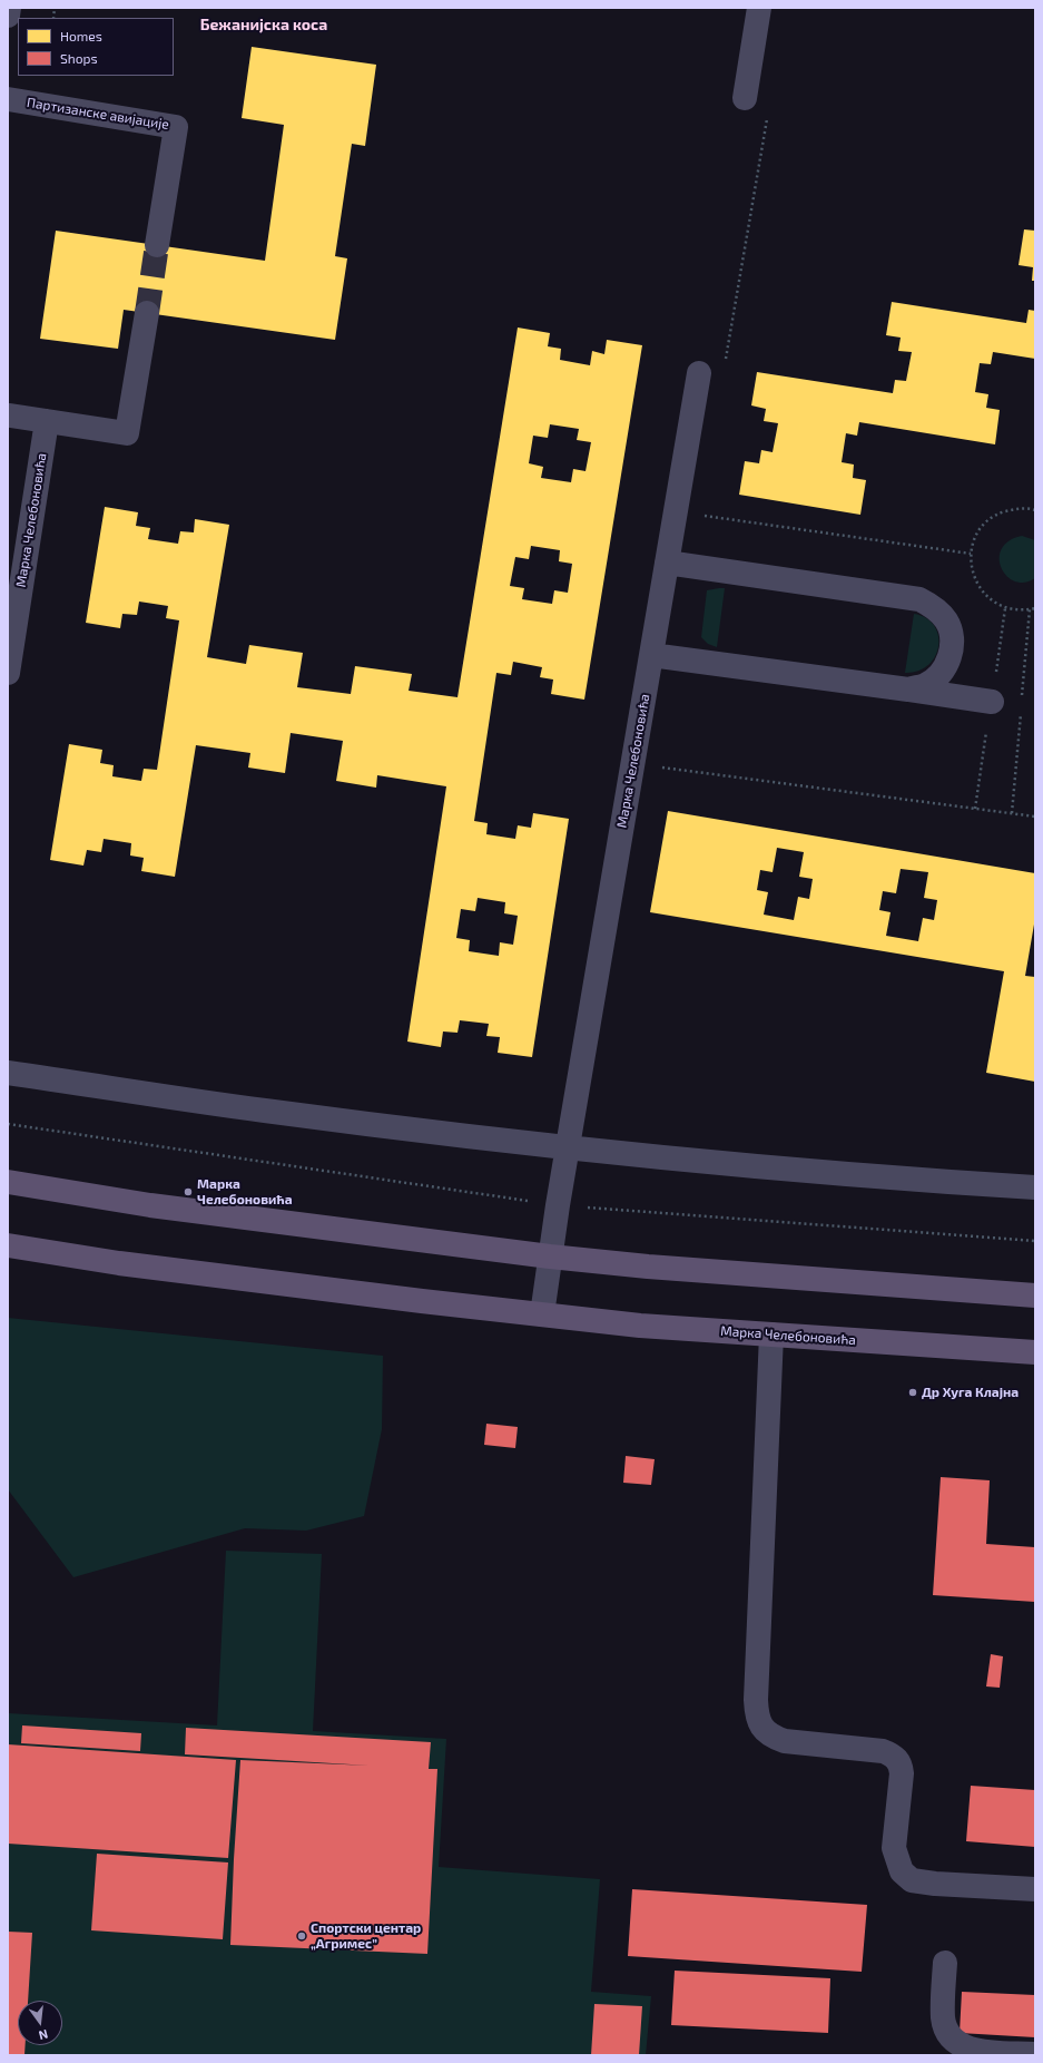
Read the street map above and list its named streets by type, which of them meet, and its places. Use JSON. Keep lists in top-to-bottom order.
{
  "streets": {
    "main road": ["Марка Челебоновића"],
    "street": ["Партизанске авијације"]
  },
  "districts": ["Бежанијска коса"],
  "places": ["Марка Челебоновића", "Др Хуга Клајна", "Спортски центар „Агримес”"],
  "legend": ["Homes", "Shops"],
  "north": "bottom"
}
